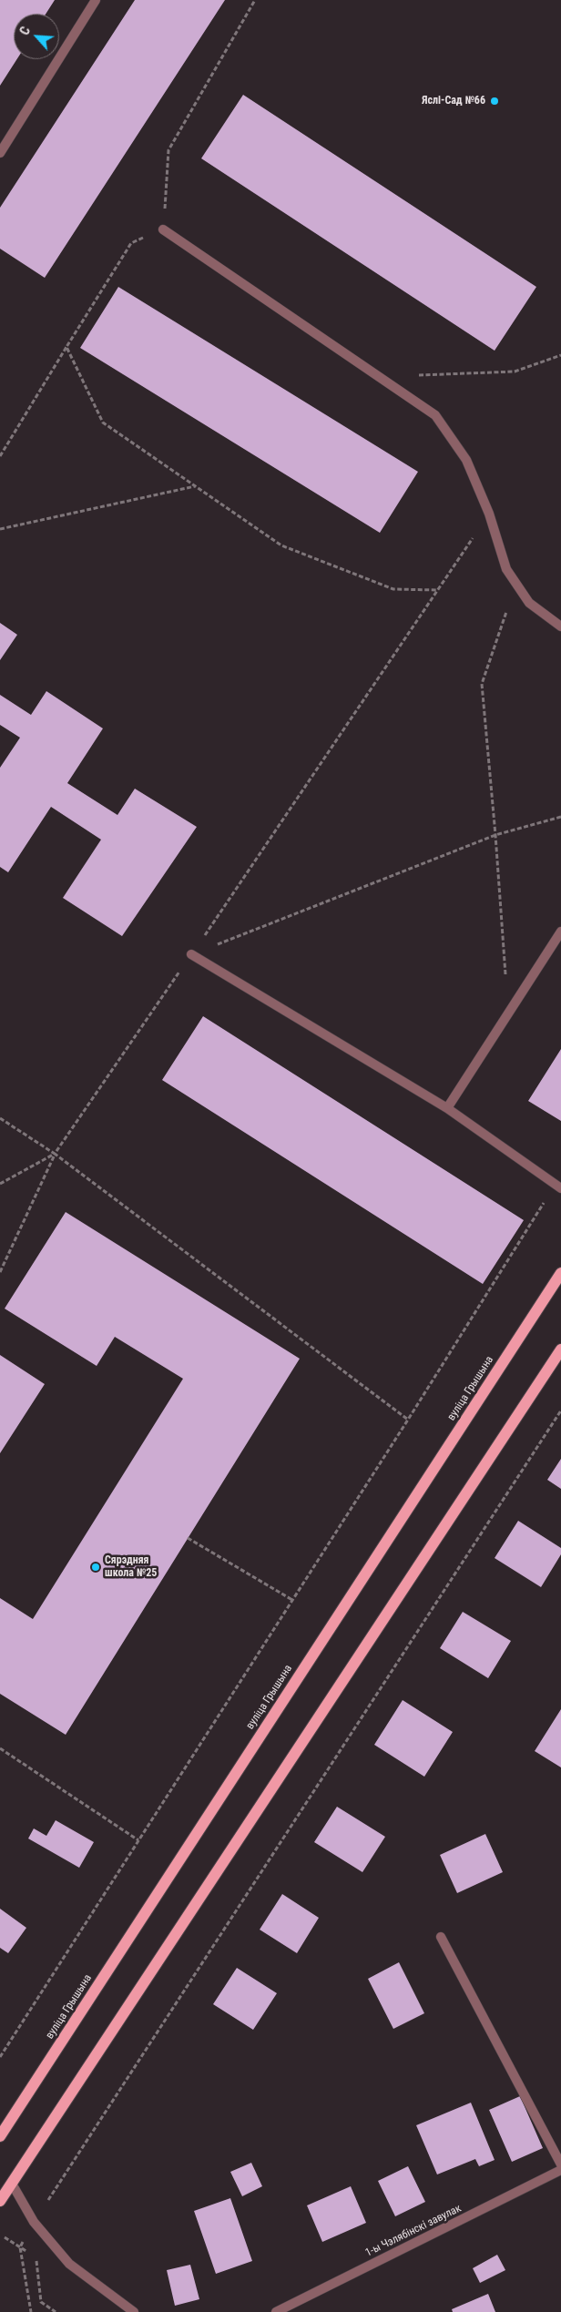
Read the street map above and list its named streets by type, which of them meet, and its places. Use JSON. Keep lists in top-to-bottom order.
{
  "streets": {
    "main road": ["вуліца Грышына"],
    "street": ["1-ы Чэлябінскі завулак"]
  },
  "places": ["Яслі-Сад №66", "Сярэдняя школа №25"],
  "north": "top left"
}
